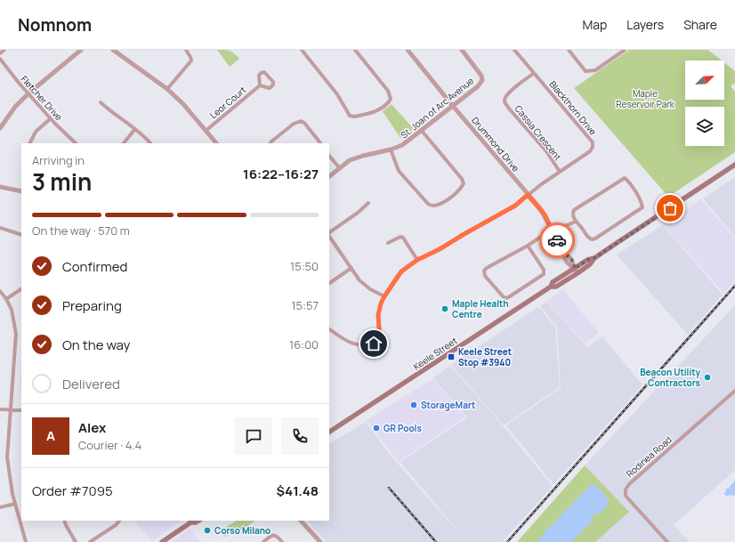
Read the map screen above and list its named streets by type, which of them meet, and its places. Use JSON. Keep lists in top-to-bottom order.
{
  "streets": {
    "main road": ["Keele Street"],
    "street": [
      "Fletcher Drive",
      "Leor Court",
      "St. Joan of Arc Avenue",
      "Blackthorn Drive",
      "Cassia Crescent",
      "Drummond Drive",
      "Rodinea Road"
    ]
  },
  "crossings": [
    ["St. Joan of Arc Avenue", "Drummond Drive"],
    ["Blackthorn Drive", "Cassia Crescent"],
    ["Blackthorn Drive", "Drummond Drive"],
    ["Drummond Drive", "Keele Street"]
  ],
  "parks": ["Maple Reservoir Park"],
  "places": {
    "other": [
      "Maple Health Centre",
      "Beacon Utility Contractors",
      "StorageMart",
      "GR Pools",
      "Corso Milano"
    ],
    "transit": ["Keele Street Stop #3940"]
  },
  "north": "top right",
  "page": {
    "header": "Nomnom",
    "nav": ["Map", "Layers", "Share"],
    "heading": ["3 min", "Arriving in", "16:22–16:27"],
    "panel": [
      "Alex",
      "Courier · 4.4",
      "Order #7095",
      "$41.48"
    ],
    "bar": "On the way · 570 m",
    "list": [
      ["Confirmed", "15:50"],
      ["Preparing", "15:57"],
      ["On the way", "16:00"],
      "Delivered"
    ],
    "round": "A"
  }
}
